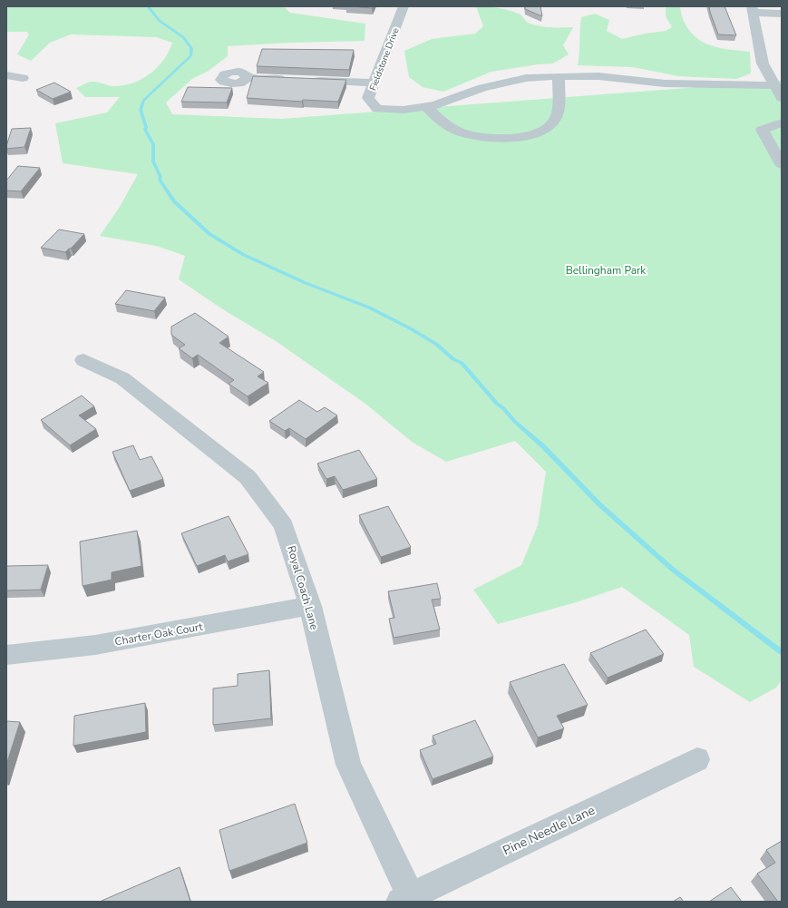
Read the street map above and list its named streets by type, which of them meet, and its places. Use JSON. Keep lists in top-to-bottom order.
{
  "streets": {
    "street": [
      "Fieldstone Drive",
      "Royal Coach Lane",
      "Charter Oak Court",
      "Pine Needle Lane"
    ]
  },
  "crossings": [
    ["Royal Coach Lane", "Charter Oak Court"],
    ["Royal Coach Lane", "Pine Needle Lane"]
  ],
  "parks": ["Bellingham Park"]
}
